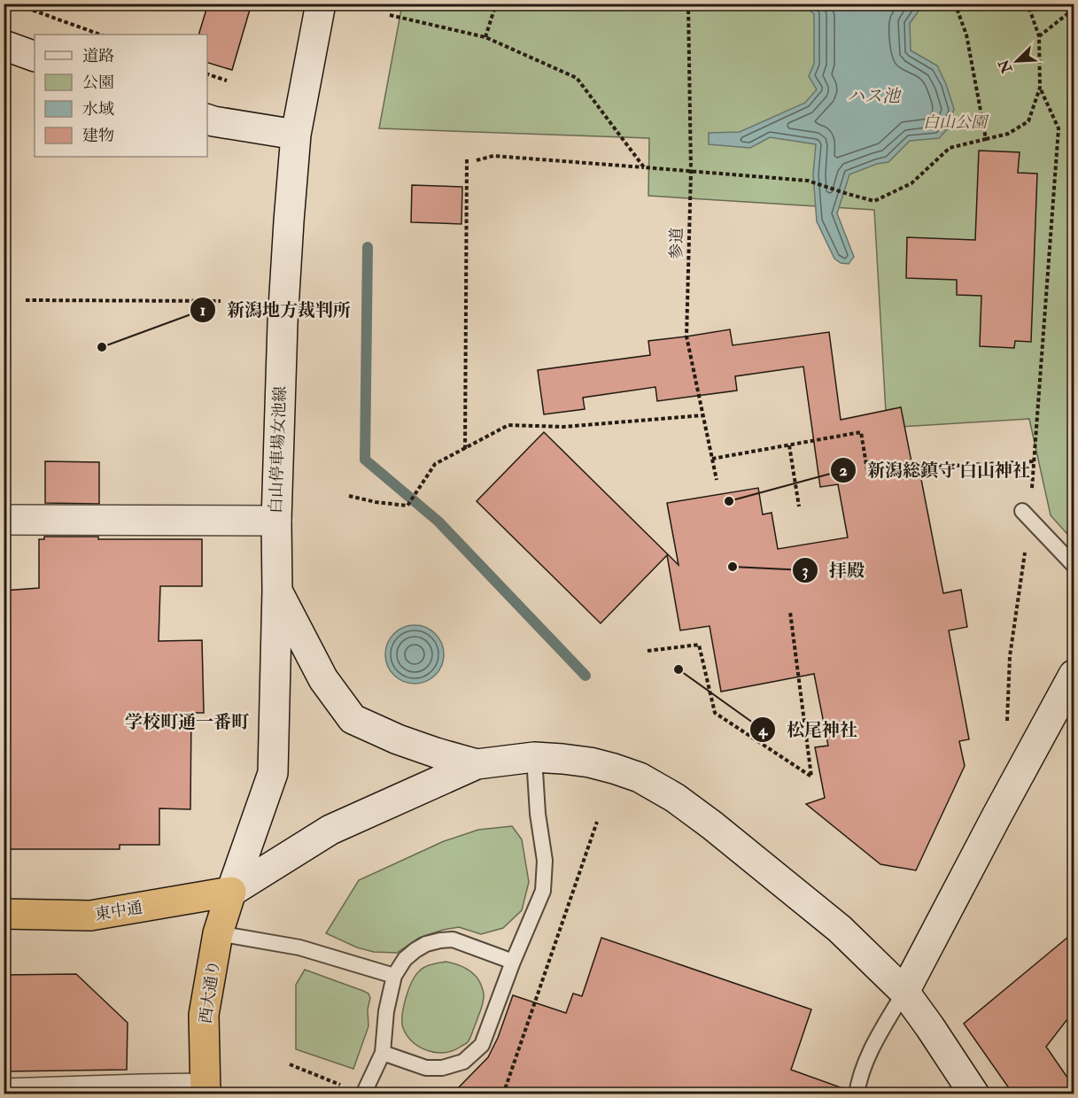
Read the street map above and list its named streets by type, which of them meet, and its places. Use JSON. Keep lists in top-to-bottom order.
{
  "streets": {
    "highway": ["東中通", "西大通り"],
    "main road": ["白山停車場女池線"],
    "path": ["参道"]
  },
  "crossings": [
    ["白山停車場女池線", "東中通"],
    ["白山停車場女池線", "西大通り"],
    ["東中通", "西大通り"]
  ],
  "districts": ["学校町通一番町"],
  "water": ["ハス池"],
  "parks": ["白山公園"],
  "places": [
    "新潟地方裁判所",
    "新潟総鎮守 白山神社",
    "拝殿",
    "松尾神社"
  ],
  "legend": [
    "道路",
    "公園",
    "水域",
    "建物"
  ],
  "north": "bottom left"
}
